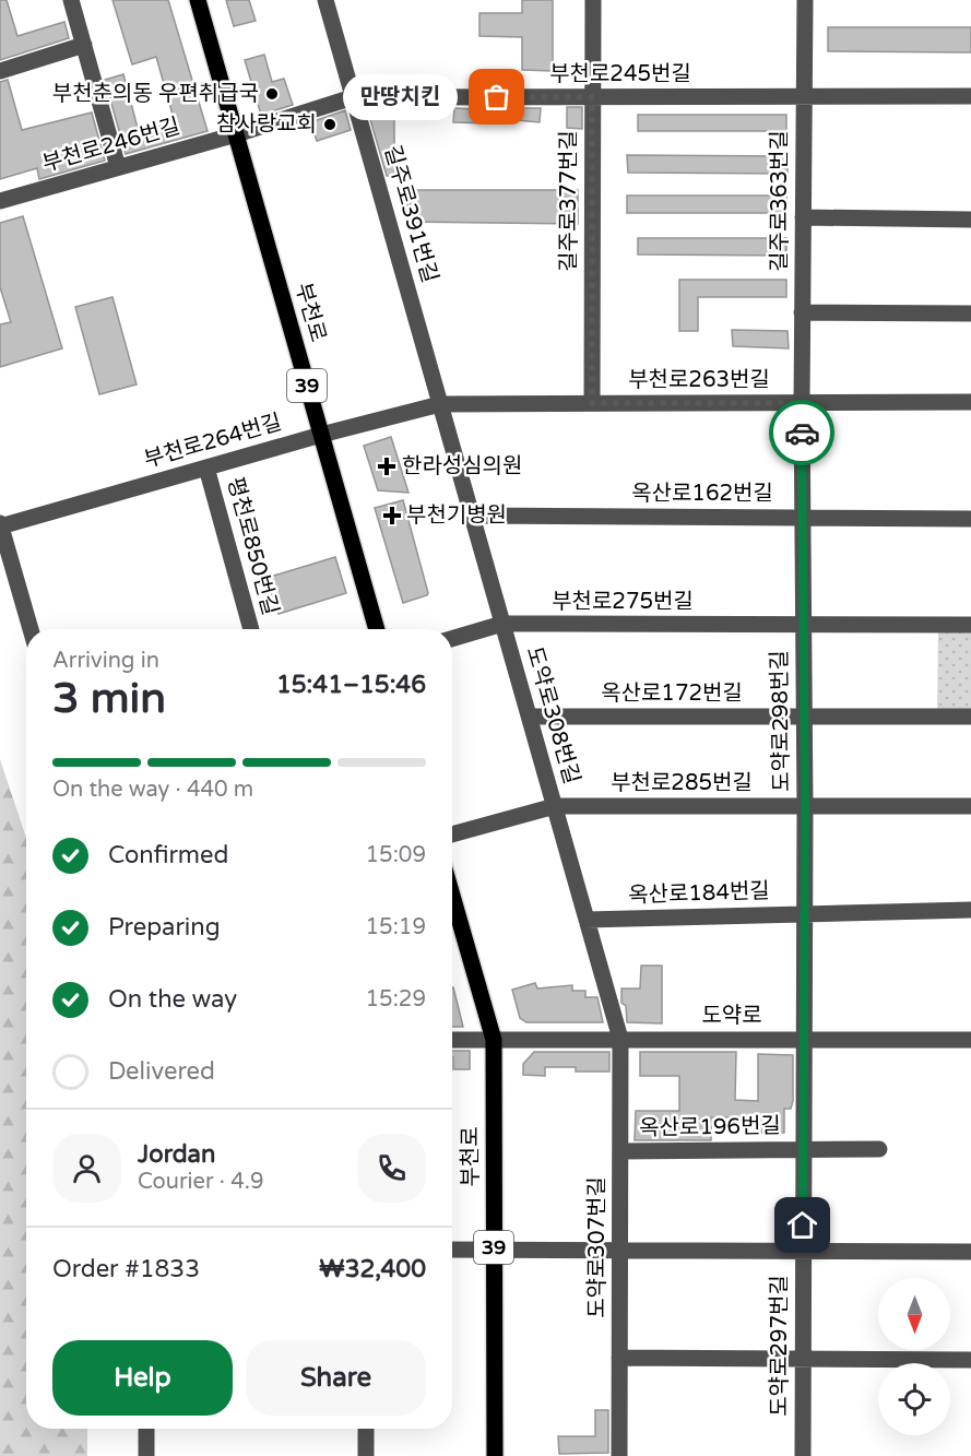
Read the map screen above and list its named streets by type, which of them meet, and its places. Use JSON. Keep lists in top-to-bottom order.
{
  "streets": {
    "main road": ["부천로", "39"],
    "street": [
      "부천로245번길",
      "부천로246번길",
      "길주로377번길",
      "길주로363번길",
      "길주로391번길",
      "부천로263번길",
      "부천로264번길",
      "옥산로162번길",
      "평천로850번길",
      "부천로275번길",
      "옥산로172번길",
      "도약로308번길",
      "도약로298번길",
      "부천로285번길",
      "옥산로184번길",
      "도약로",
      "옥산로196번길",
      "도약로307번길",
      "도약로297번길"
    ]
  },
  "crossings": [
    ["부천로245번길", "부천로246번길"],
    ["부천로245번길", "길주로377번길"],
    ["부천로245번길", "길주로363번길"],
    ["부천로245번길", "길주로391번길"],
    ["부천로245번길", "부천로"],
    ["부천로246번길", "부천로"],
    ["길주로377번길", "부천로263번길"],
    ["길주로363번길", "부천로263번길"],
    ["길주로363번길", "도약로298번길"],
    ["길주로391번길", "부천로263번길"],
    ["길주로391번길", "부천로264번길"],
    ["길주로391번길", "도약로308번길"],
    ["부천로", "부천로264번길"],
    ["부천로", "도약로"],
    ["부천로263번길", "부천로264번길"],
    ["부천로263번길", "도약로308번길"],
    ["부천로263번길", "도약로298번길"],
    ["부천로264번길", "평천로850번길"],
    ["부천로264번길", "도약로308번길"],
    ["옥산로162번길", "도약로308번길"],
    ["옥산로162번길", "도약로298번길"],
    ["부천로275번길", "도약로308번길"],
    ["부천로275번길", "도약로298번길"],
    ["옥산로172번길", "도약로308번길"],
    ["옥산로172번길", "도약로298번길"],
    ["도약로308번길", "부천로285번길"],
    ["도약로308번길", "옥산로184번길"],
    ["도약로308번길", "도약로"],
    ["도약로308번길", "도약로307번길"],
    ["도약로298번길", "부천로285번길"],
    ["도약로298번길", "옥산로184번길"],
    ["도약로298번길", "도약로"],
    ["도약로298번길", "도약로297번길"],
    ["도약로", "도약로307번길"],
    ["도약로", "도약로297번길"],
    ["옥산로196번길", "도약로307번길"],
    ["옥산로196번길", "도약로297번길"]
  ],
  "places": {
    "other": ["부천춘의동 우편취급국", "만땅치킨", "참사랑교회"],
    "health": ["한라성심의원", "부천기병원"]
  },
  "north": "bottom",
  "page": {
    "bubble": "만땅치킨",
    "heading": ["3 min", "Arriving in", "15:41–15:46"],
    "panel": [
      "Jordan",
      "Courier · 4.9",
      "Order #1833",
      "₩32,400"
    ],
    "bar": "On the way · 440 m",
    "list": [
      ["Confirmed", "15:09"],
      ["Preparing", "15:19"],
      ["On the way", "15:29"],
      "Delivered"
    ],
    "buttons": ["Help", "Share"]
  }
}
